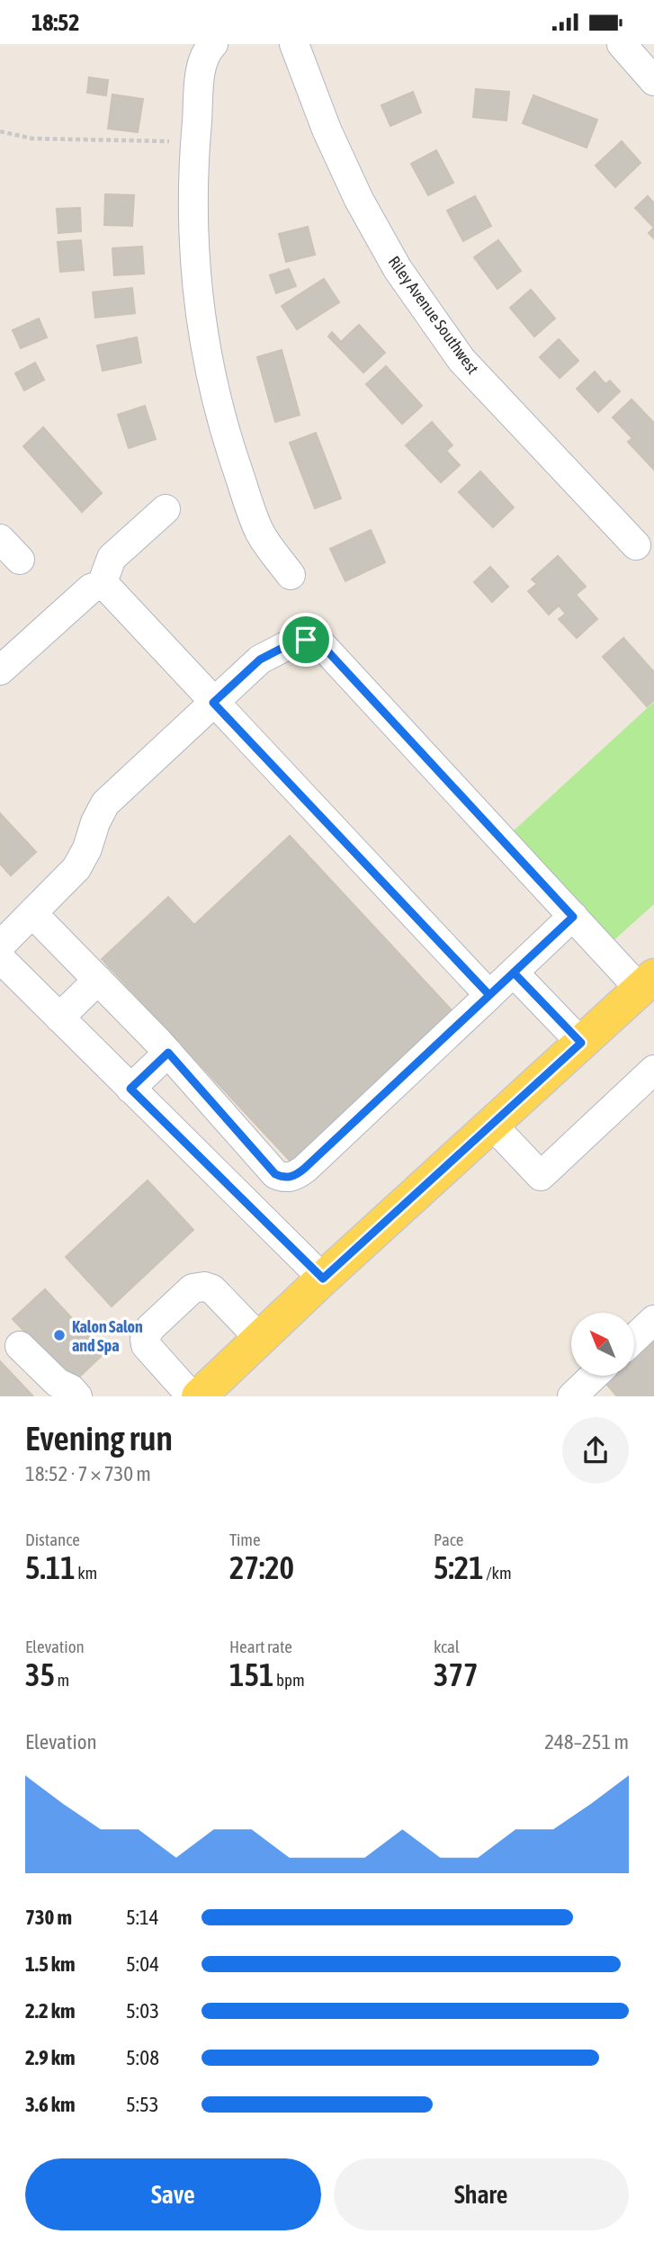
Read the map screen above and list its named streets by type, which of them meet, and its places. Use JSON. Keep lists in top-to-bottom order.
{
  "streets": {
    "street": ["Riley Avenue Southwest"]
  },
  "places": ["Kalon Salon and Spa"],
  "north": "top left",
  "page": {
    "status": "18:52",
    "heading": ["Evening run", "18:52 · 7 × 730 m"],
    "stats": [
      ["Distance", "5.11 km"],
      ["Time", "27:20"],
      ["Pace", "5:21 /km"],
      ["Elevation", "35 m"],
      ["Heart rate", "151 bpm"],
      ["kcal", "377"]
    ],
    "chart": ["Elevation", "248–251 m"],
    "list": [
      {
        "name": "730 m",
        "note": "5:14"
      },
      {
        "name": "1.5 km",
        "note": "5:04"
      },
      {
        "name": "2.2 km",
        "note": "5:03"
      },
      {
        "name": "2.9 km",
        "note": "5:08"
      },
      {
        "name": "3.6 km",
        "note": "5:53"
      }
    ],
    "buttons": ["Save", "Share"]
  }
}
